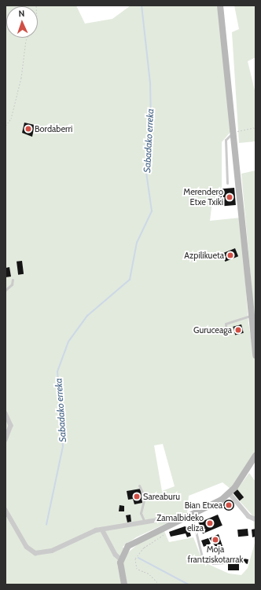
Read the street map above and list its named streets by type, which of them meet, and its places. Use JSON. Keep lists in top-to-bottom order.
{
  "water": ["Sabadako erreka"],
  "places": [
    "Bordaberri",
    "Merendero Etxe Txiki",
    "Azpilikueta",
    "Guruceaga",
    "Sareaburu",
    "Bian Etxea",
    "Zamalbideko eliza",
    "Moja frantziskotarrak"
  ],
  "north": "top"
}
